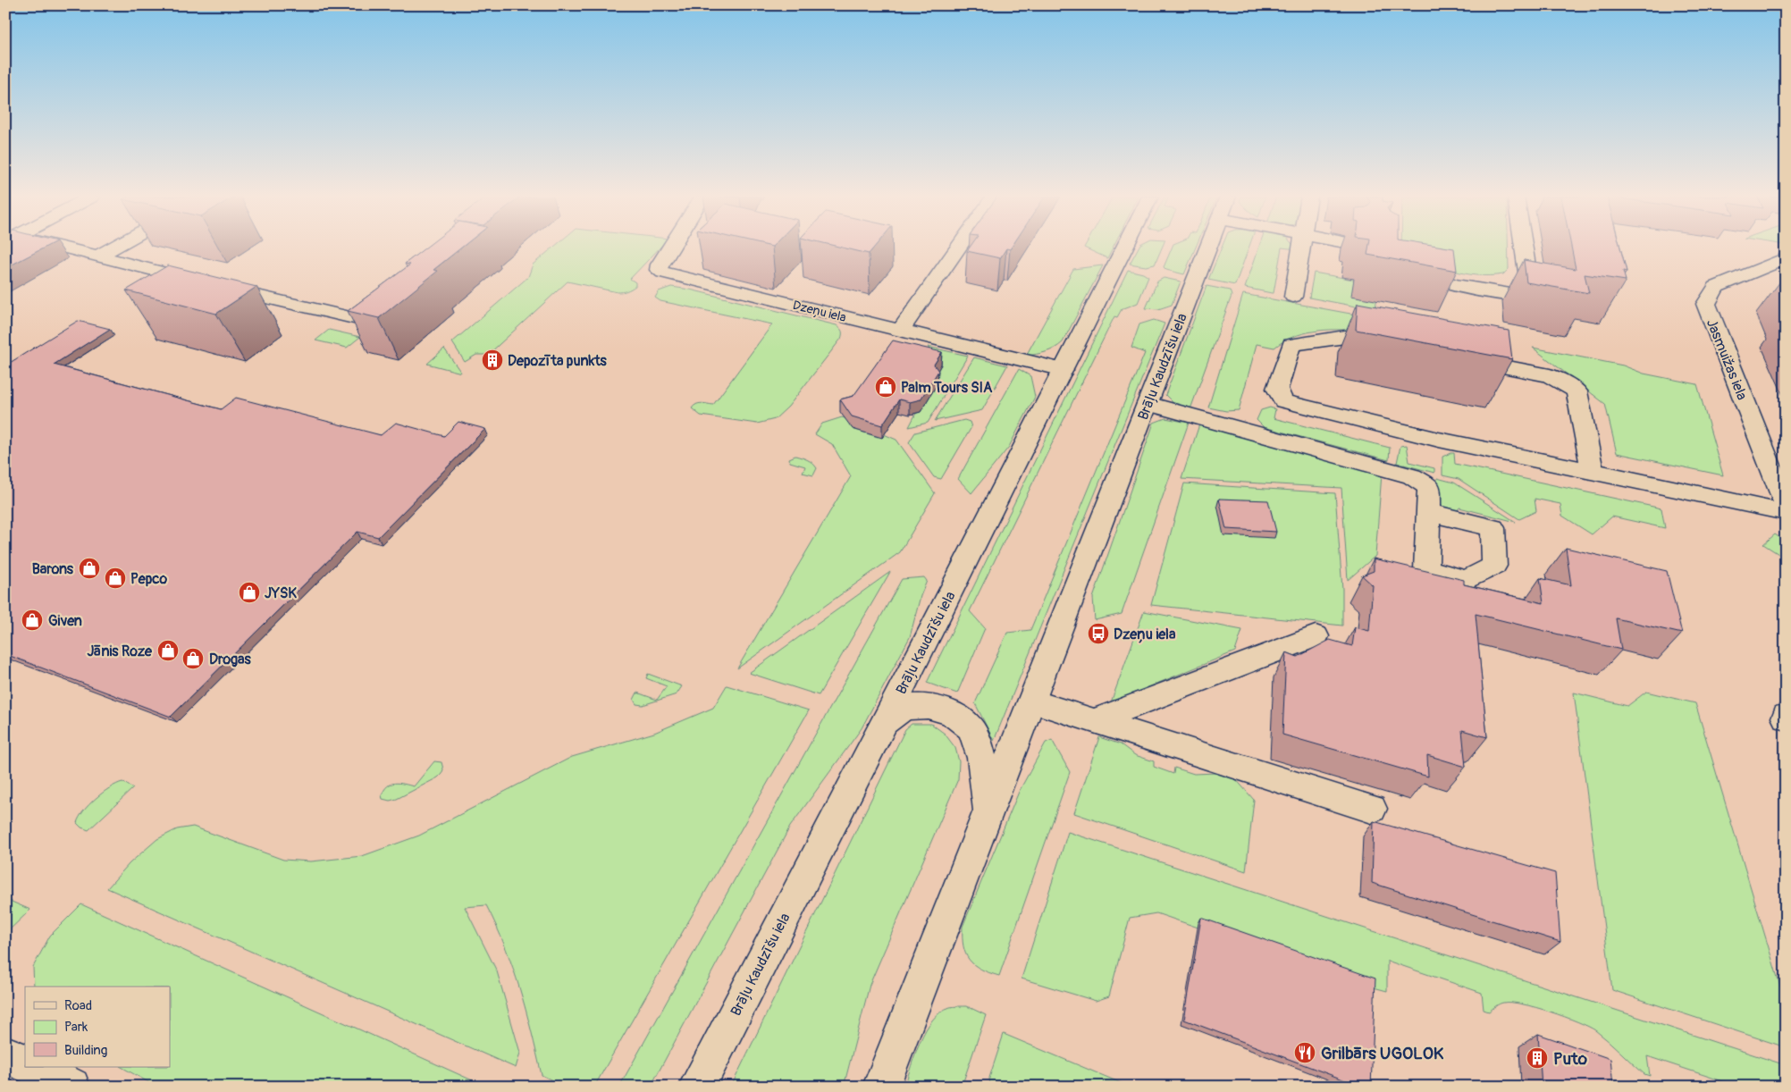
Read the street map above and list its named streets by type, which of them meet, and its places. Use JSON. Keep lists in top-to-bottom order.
{
  "streets": {
    "street": ["Dzeņu iela", "Jasmuižas iela", "Brāļu Kaudzīšu iela"]
  },
  "crossings": [
    ["Dzeņu iela", "Brāļu Kaudzīšu iela"]
  ],
  "places": {
    "building": ["Depozīta punkts", "Puto"],
    "shop": [
      "Palm Tours SIA",
      "Barons",
      "Pepco",
      "JYSK",
      "Given",
      "Jānis Roze",
      "Drogas"
    ],
    "bus stop": ["Dzeņu iela"],
    "restaurant": ["Grilbārs UGOLOK"]
  },
  "legend": ["Road", "Park", "Building"]
}
